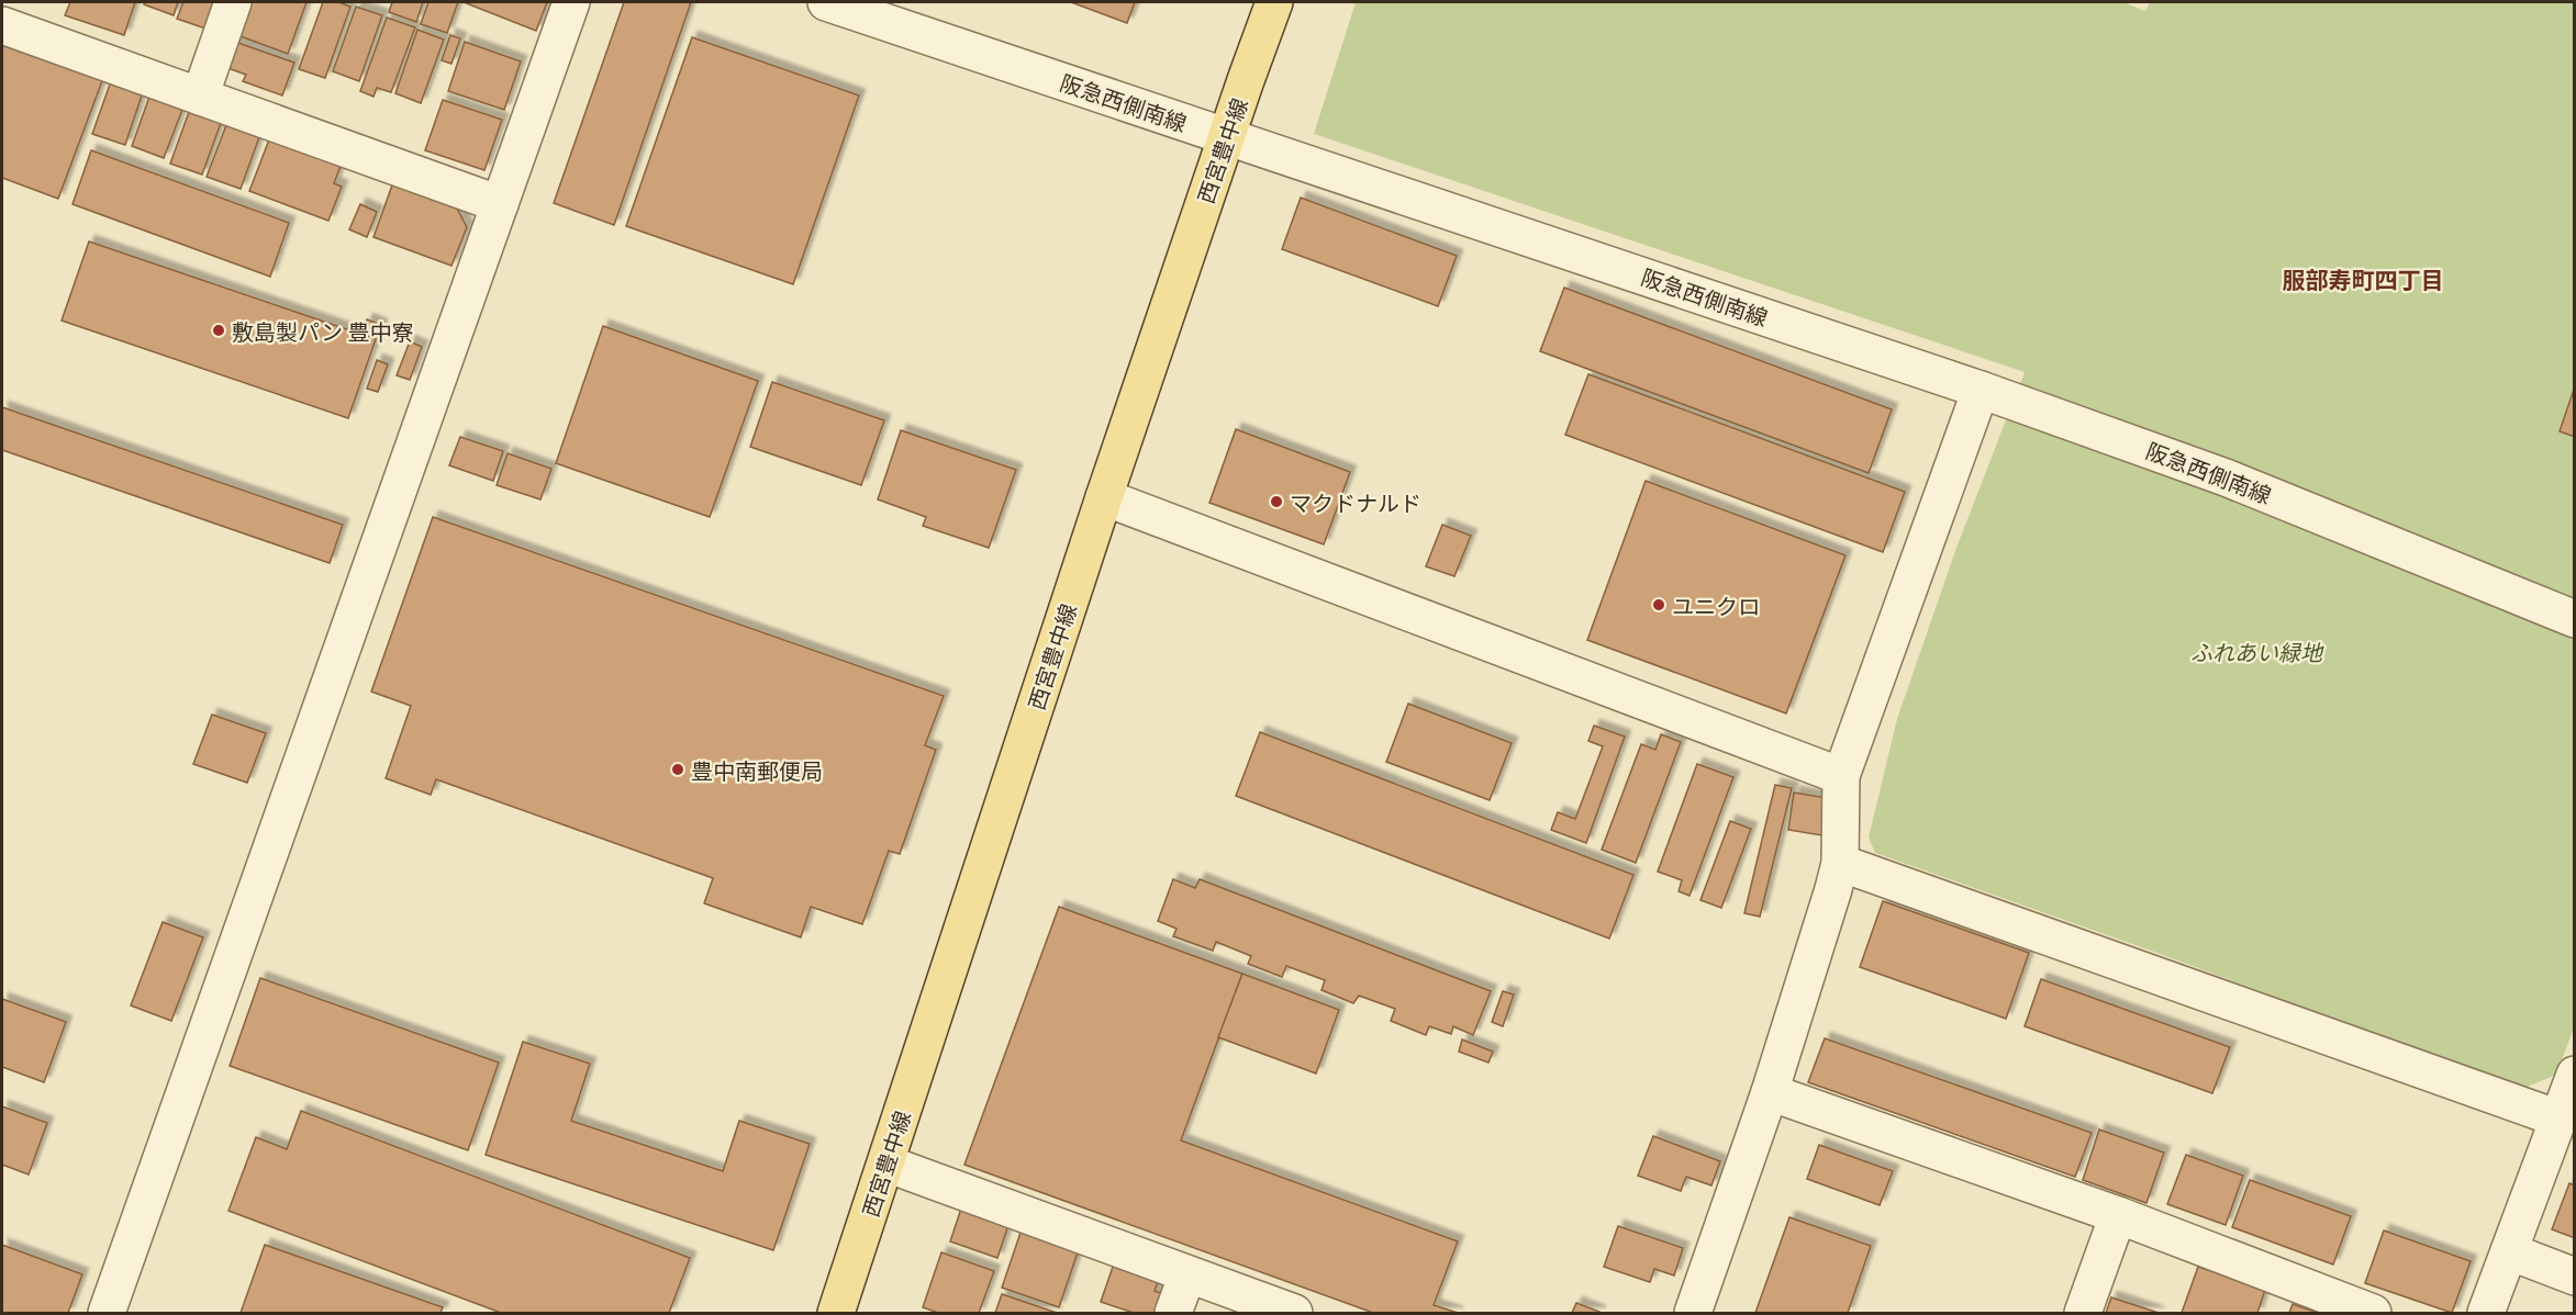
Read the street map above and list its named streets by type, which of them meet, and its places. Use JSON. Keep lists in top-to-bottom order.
{
  "streets": {
    "main road": ["西宮豊中線"],
    "street": ["阪急西側南線"]
  },
  "crossings": [
    ["阪急西側南線", "西宮豊中線"]
  ],
  "districts": ["服部寿町四丁目"],
  "parks": ["ふれあい緑地"],
  "places": [
    "敷島製パン 豊中寮",
    "マクドナルド",
    "ユニクロ",
    "豊中南郵便局"
  ]
}
